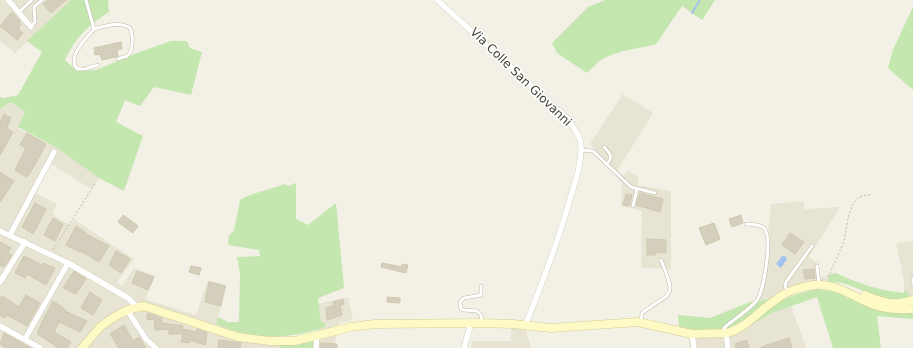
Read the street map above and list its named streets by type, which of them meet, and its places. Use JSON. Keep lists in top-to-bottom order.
{
  "streets": {
    "street": ["Via Colle San Giovanni"]
  }
}
